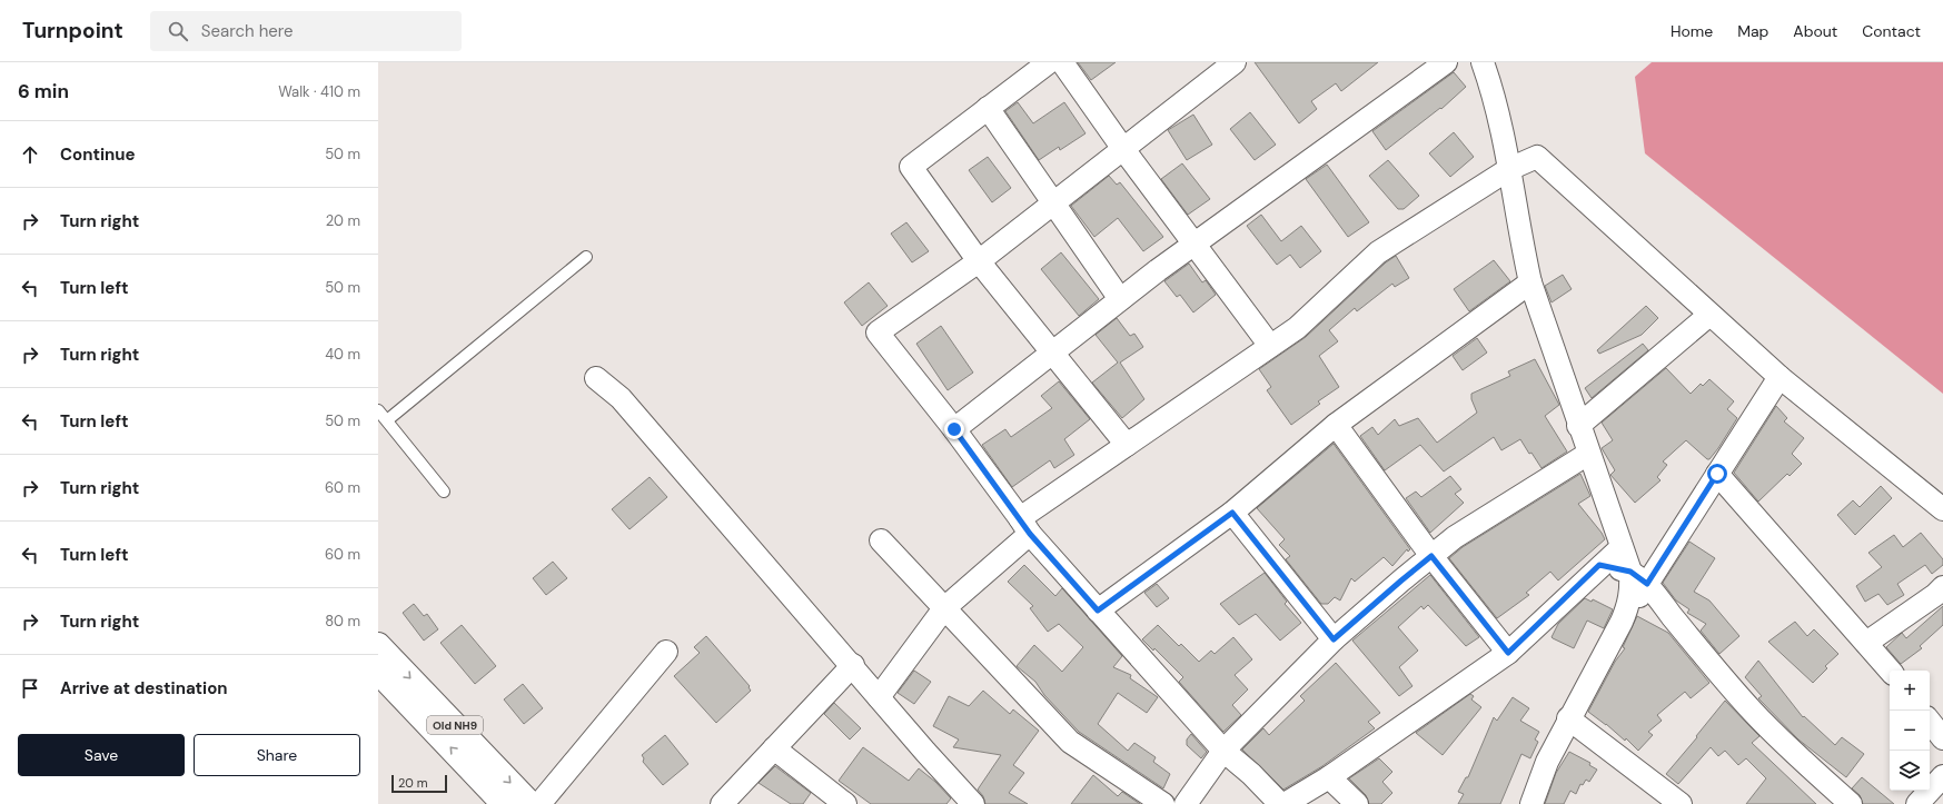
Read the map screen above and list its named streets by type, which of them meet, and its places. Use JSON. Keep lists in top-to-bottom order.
{
  "streets": {
    "main road": ["Old NH9"]
  },
  "scale_bar": "20 m",
  "page": {
    "header": "Turnpoint",
    "search": "Search here",
    "nav": [
      "Home",
      "Map",
      "About",
      "Contact"
    ],
    "heading": ["6 min", "Walk · 410 m"],
    "list": [
      ["Continue", "50 m"],
      ["Turn right", "20 m"],
      ["Turn left", "50 m"],
      ["Turn right", "40 m"],
      ["Turn left", "50 m"],
      ["Turn right", "60 m"],
      ["Turn left", "60 m"],
      ["Turn right", "80 m"],
      "Arrive at destination"
    ],
    "map_buttons": ["+", "−"],
    "buttons": ["Save", "Share"],
    "scale": "20 m"
  }
}
